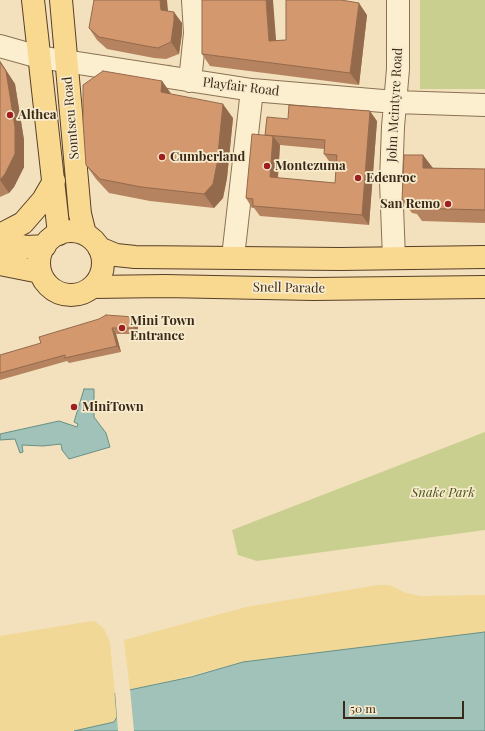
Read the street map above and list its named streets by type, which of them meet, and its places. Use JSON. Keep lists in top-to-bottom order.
{
  "streets": {
    "main road": ["Somtseu Road", "Snell Parade"],
    "street": ["Playfair Road", "John Mcintyre Road"]
  },
  "crossings": [
    ["Playfair Road", "John Mcintyre Road"],
    ["Playfair Road", "Somtseu Road"],
    ["Somtseu Road", "Snell Parade"]
  ],
  "parks": ["Snake Park"],
  "places": [
    "Althea",
    "Cumberland",
    "Montezuma",
    "Edenroc",
    "San Remo",
    "Mini Town Entrance",
    "MiniTown"
  ],
  "scale_bar": "50 m"
}
